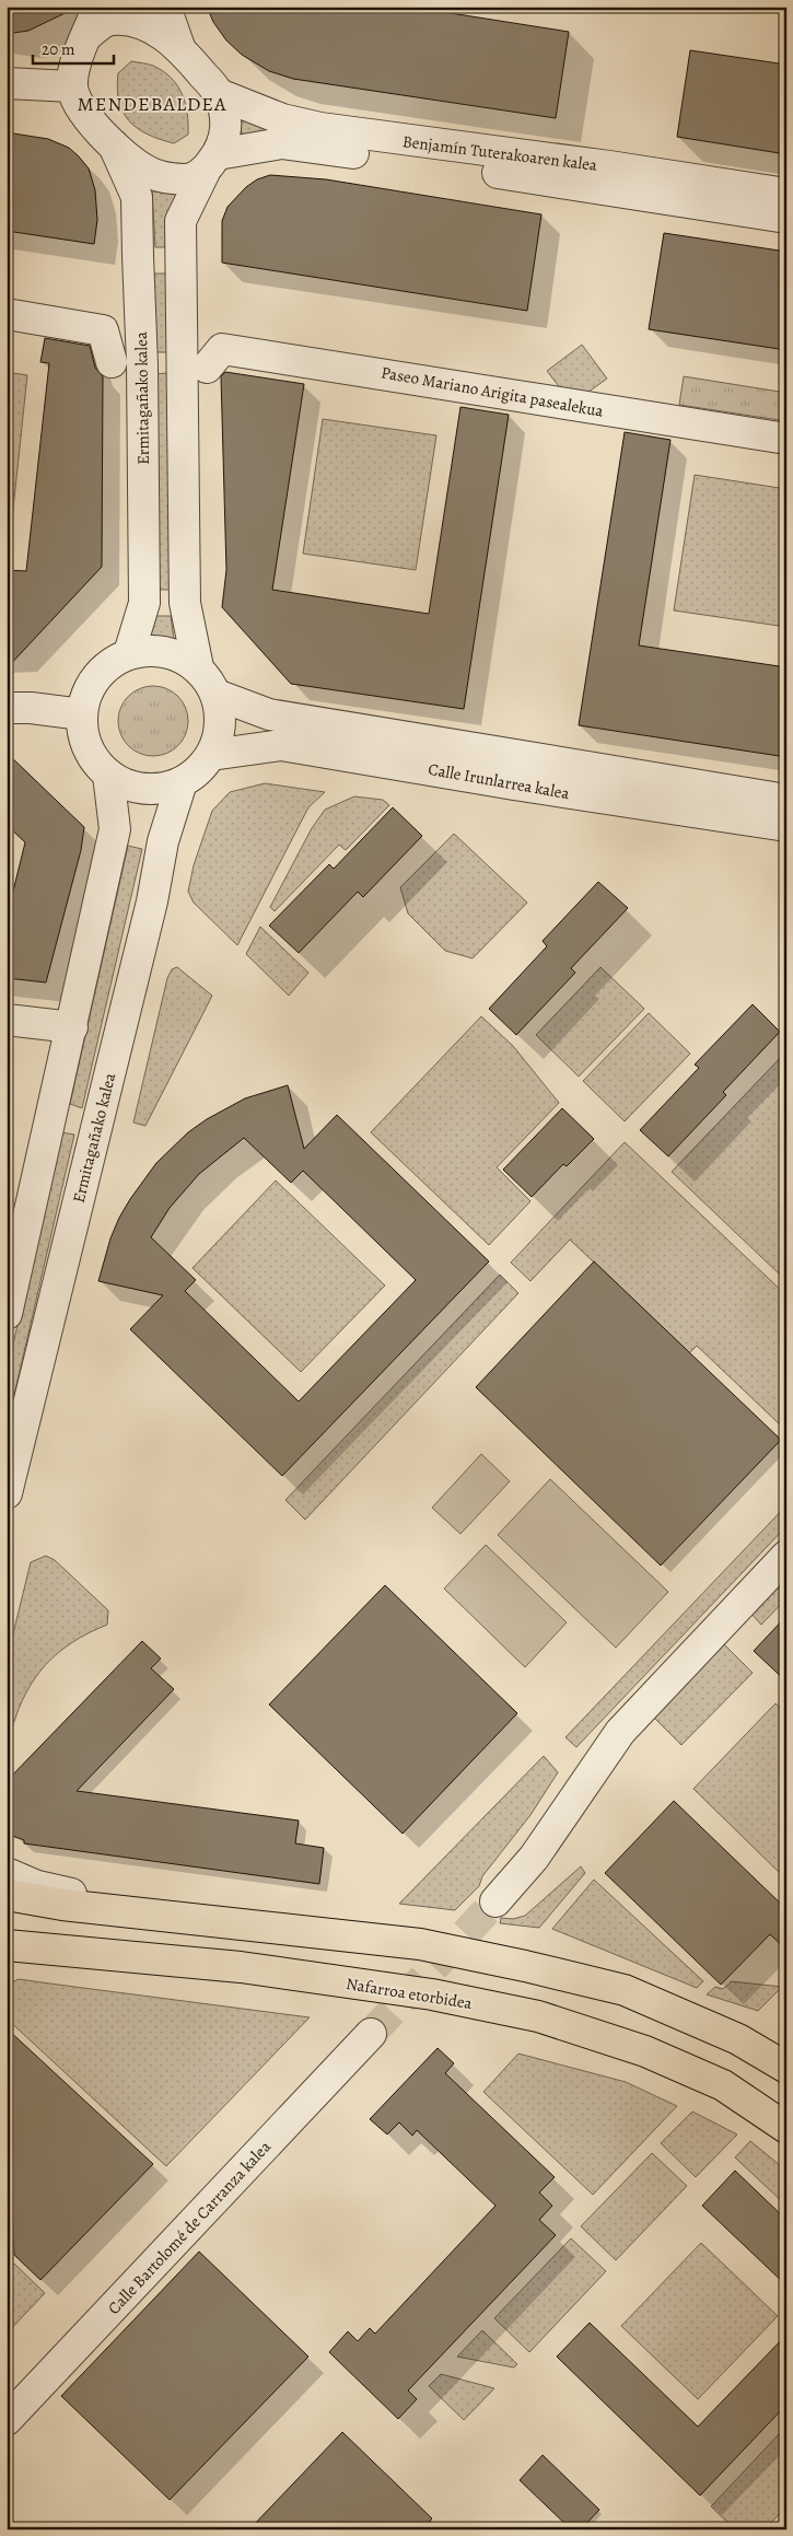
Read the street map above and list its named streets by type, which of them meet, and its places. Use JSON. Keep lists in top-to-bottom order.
{
  "streets": {
    "main road": ["Nafarroa etorbidea"],
    "street": [
      "Benjamín Tuterakoaren kalea",
      "Paseo Mariano Arigita pasealekua",
      "Ermitagañako kalea",
      "Calle Irunlarrea kalea",
      "Calle Bartolomé de Carranza kalea"
    ]
  },
  "crossings": [
    ["Benjamín Tuterakoaren kalea", "Ermitagañako kalea"],
    ["Ermitagañako kalea", "Calle Irunlarrea kalea"]
  ],
  "districts": ["MENDEBALDEA"],
  "scale_bar": "20 m"
}
